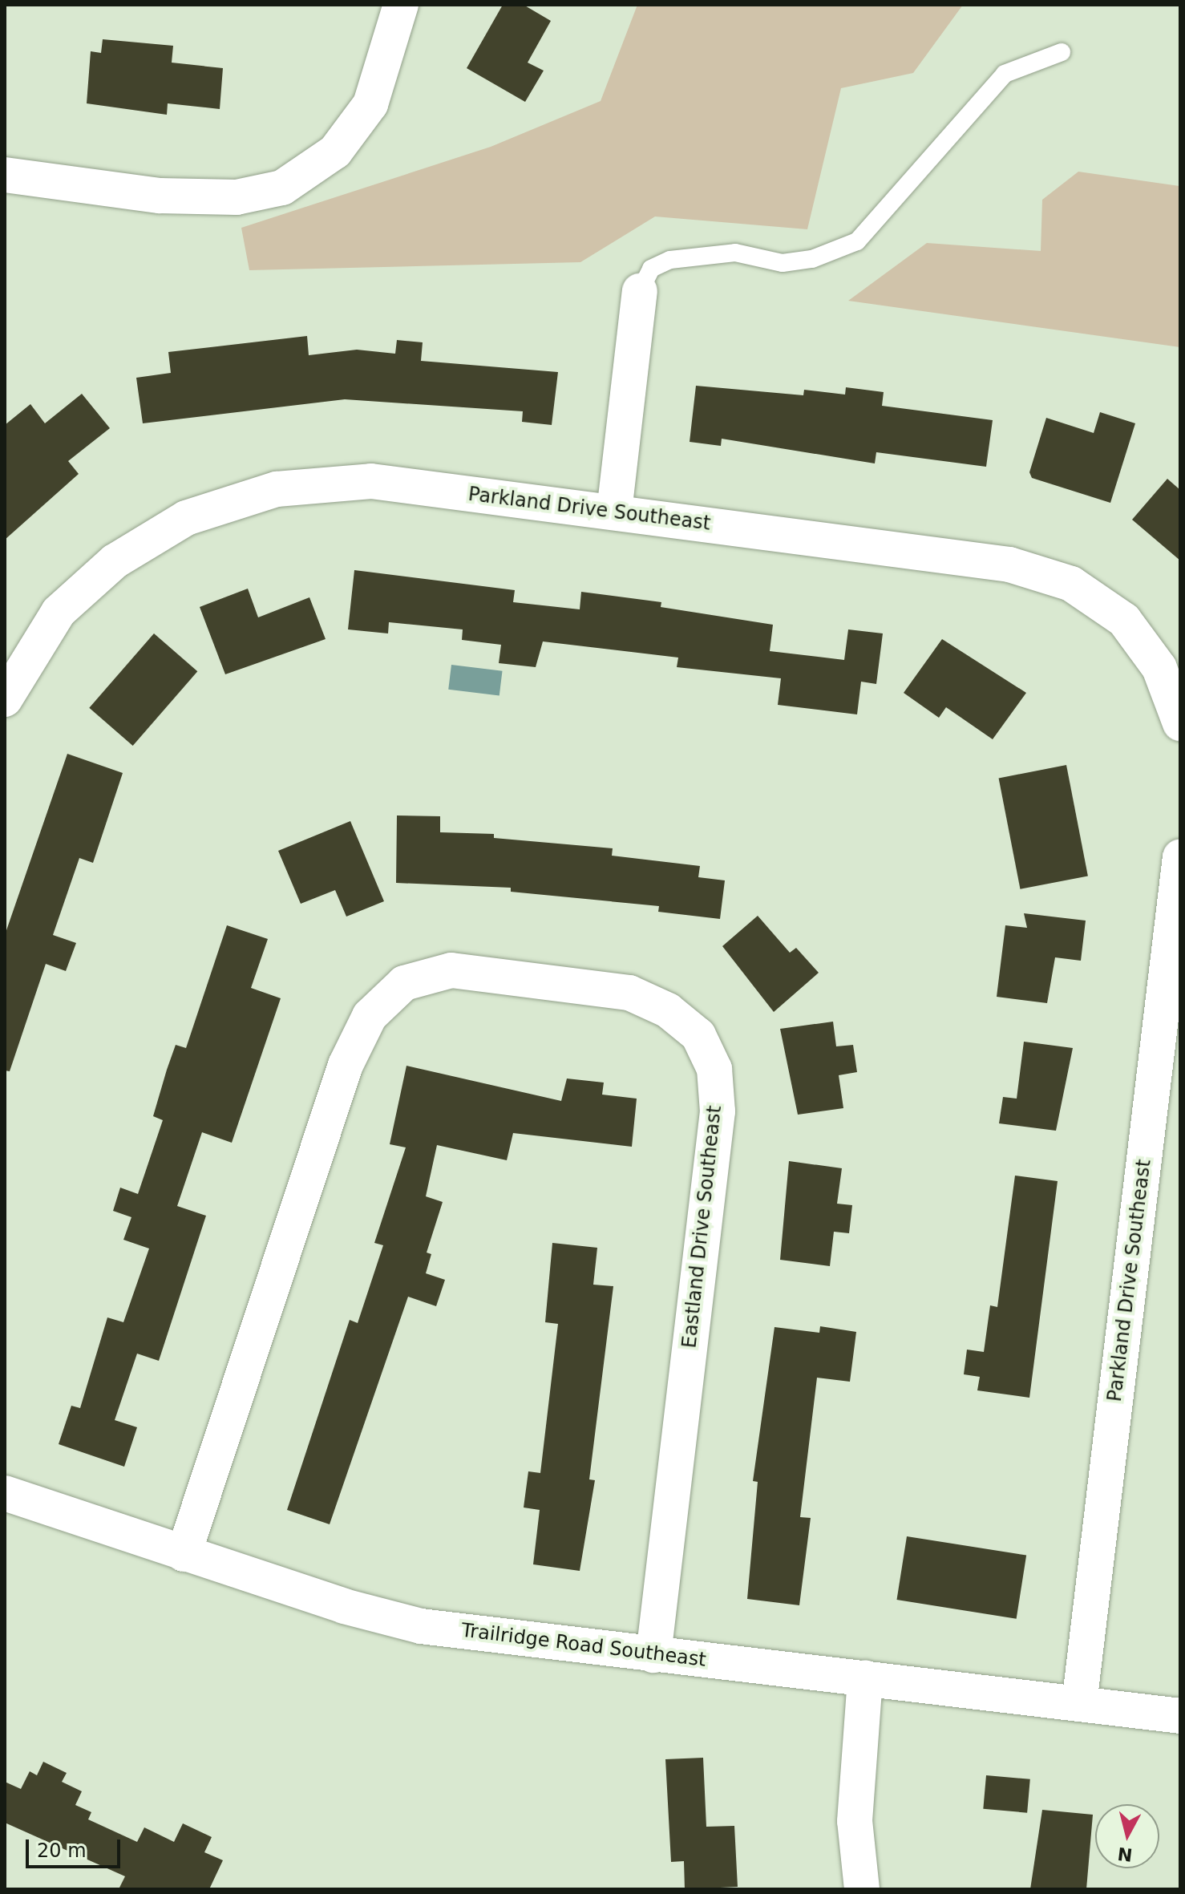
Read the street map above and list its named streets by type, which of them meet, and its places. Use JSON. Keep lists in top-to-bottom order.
{
  "streets": {
    "street": ["Parkland Drive Southeast", "Eastland Drive Southeast", "Trailridge Road Southeast"]
  },
  "crossings": [
    ["Parkland Drive Southeast", "Trailridge Road Southeast"],
    ["Eastland Drive Southeast", "Trailridge Road Southeast"]
  ],
  "scale_bar": "20 m",
  "north": "bottom"
}
